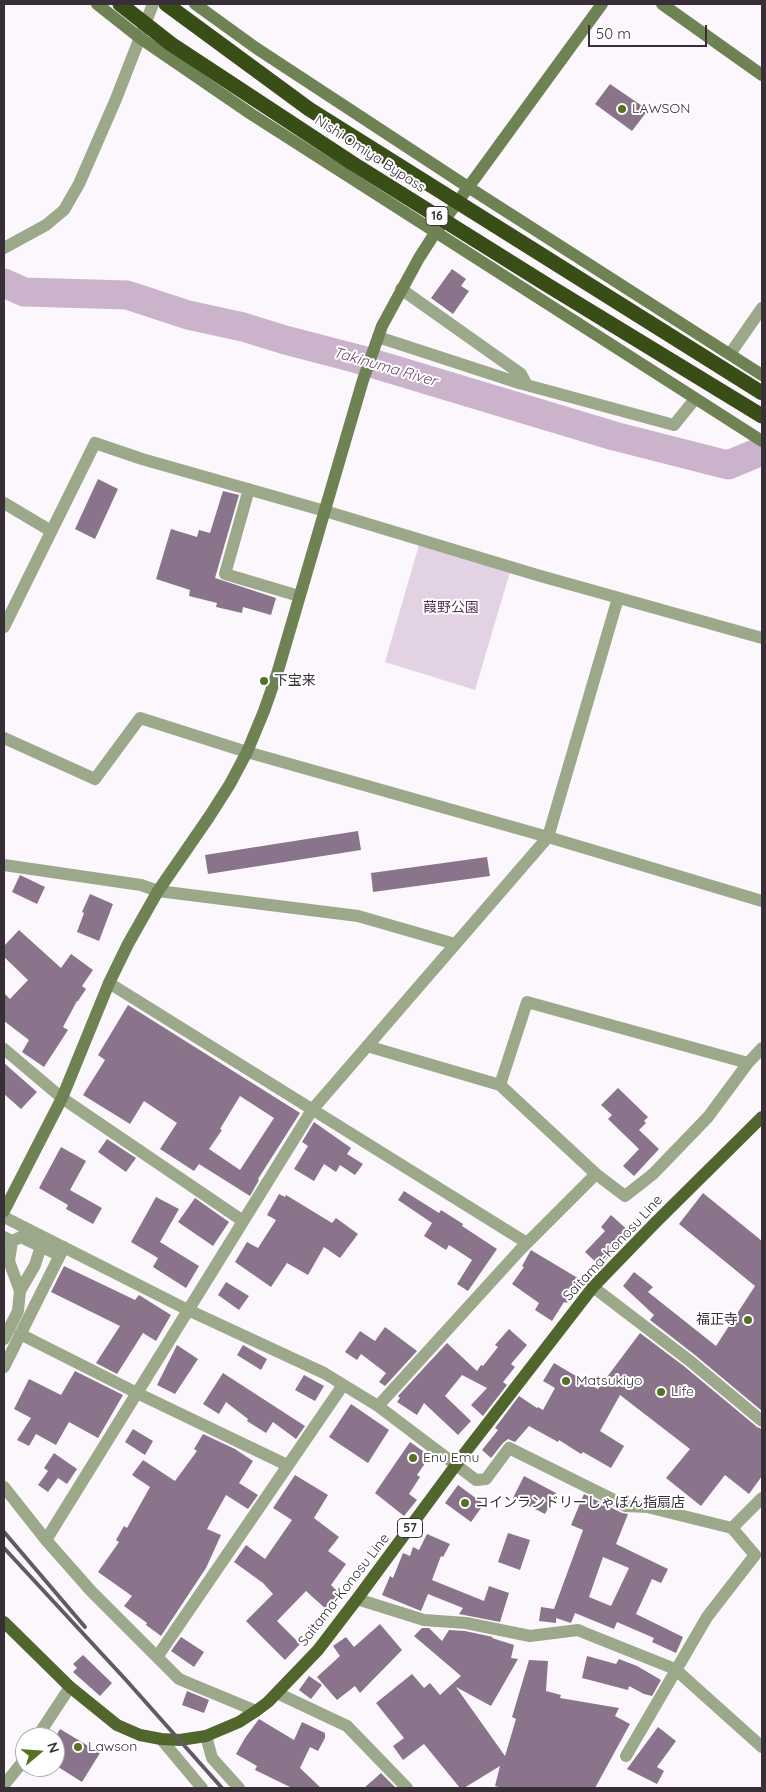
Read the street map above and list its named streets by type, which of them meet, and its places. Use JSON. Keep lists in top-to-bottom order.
{
  "streets": {
    "highway": ["Nishi Omiya Bypass", "16"],
    "main road": ["Saitama-Konosu Line", "57"]
  },
  "water": ["Takinuma River"],
  "parks": ["葭野公園"],
  "places": [
    "LAWSON",
    "下宝来",
    "福正寺",
    "Matsukiyo",
    "Life",
    "Enu Emu",
    "コインランドリーしゃぼん指扇店",
    "Lawson"
  ],
  "scale_bar": "50 m",
  "north": "right"
}
